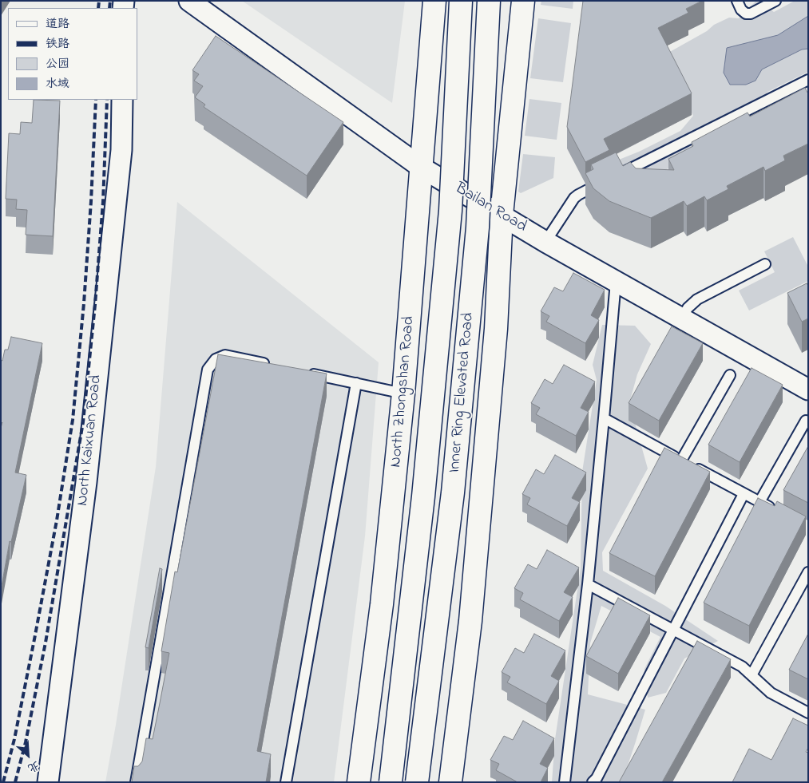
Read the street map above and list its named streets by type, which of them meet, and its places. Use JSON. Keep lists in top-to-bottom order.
{
  "streets": {
    "main road": ["North Zhongshan Road", "Inner Ring Elevated Road"],
    "street": ["Bailan Road", "North Kaixuan Road"]
  },
  "crossings": [
    ["Bailan Road", "North Zhongshan Road"]
  ],
  "legend": [
    "道路",
    "铁路",
    "公园",
    "水域"
  ],
  "north": "bottom right"
}
